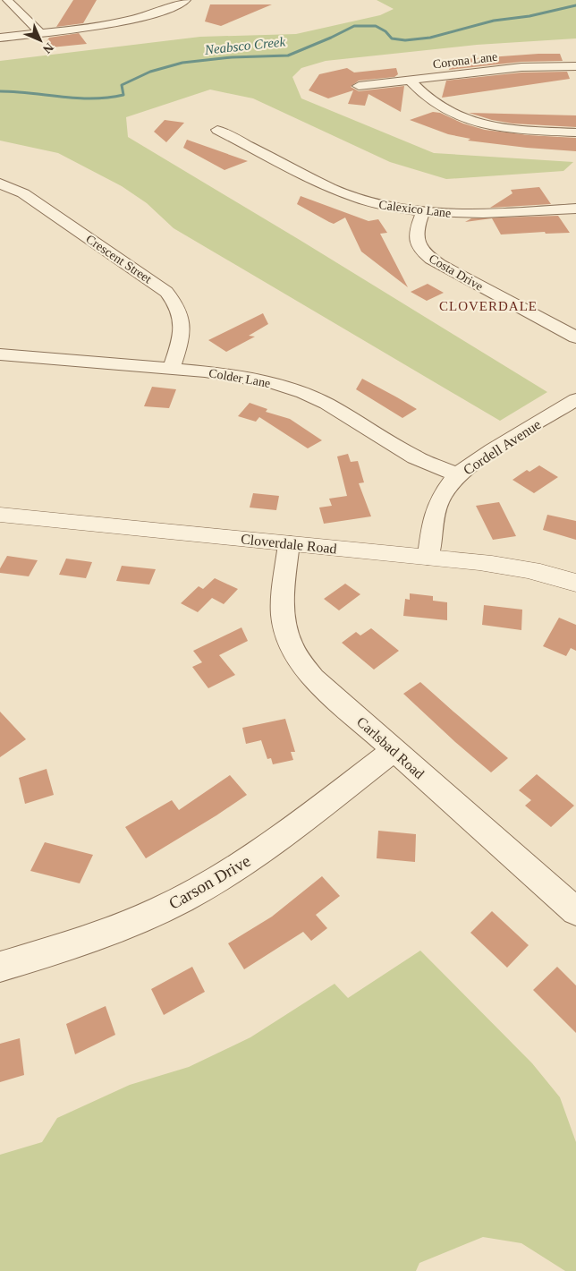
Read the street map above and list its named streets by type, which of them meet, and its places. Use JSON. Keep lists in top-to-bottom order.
{
  "streets": {
    "street": [
      "Corona Lane",
      "Calexico Lane",
      "Crescent Street",
      "Costa Drive",
      "Colder Lane",
      "Cordell Avenue",
      "Cloverdale Road",
      "Carlsbad Road",
      "Carson Drive"
    ]
  },
  "crossings": [
    ["Calexico Lane", "Costa Drive"],
    ["Crescent Street", "Colder Lane"],
    ["Colder Lane", "Cordell Avenue"],
    ["Cordell Avenue", "Cloverdale Road"],
    ["Cloverdale Road", "Carlsbad Road"],
    ["Carlsbad Road", "Carson Drive"]
  ],
  "districts": ["CLOVERDALE"],
  "water": ["Neabsco Creek"],
  "north": "bottom right"
}
